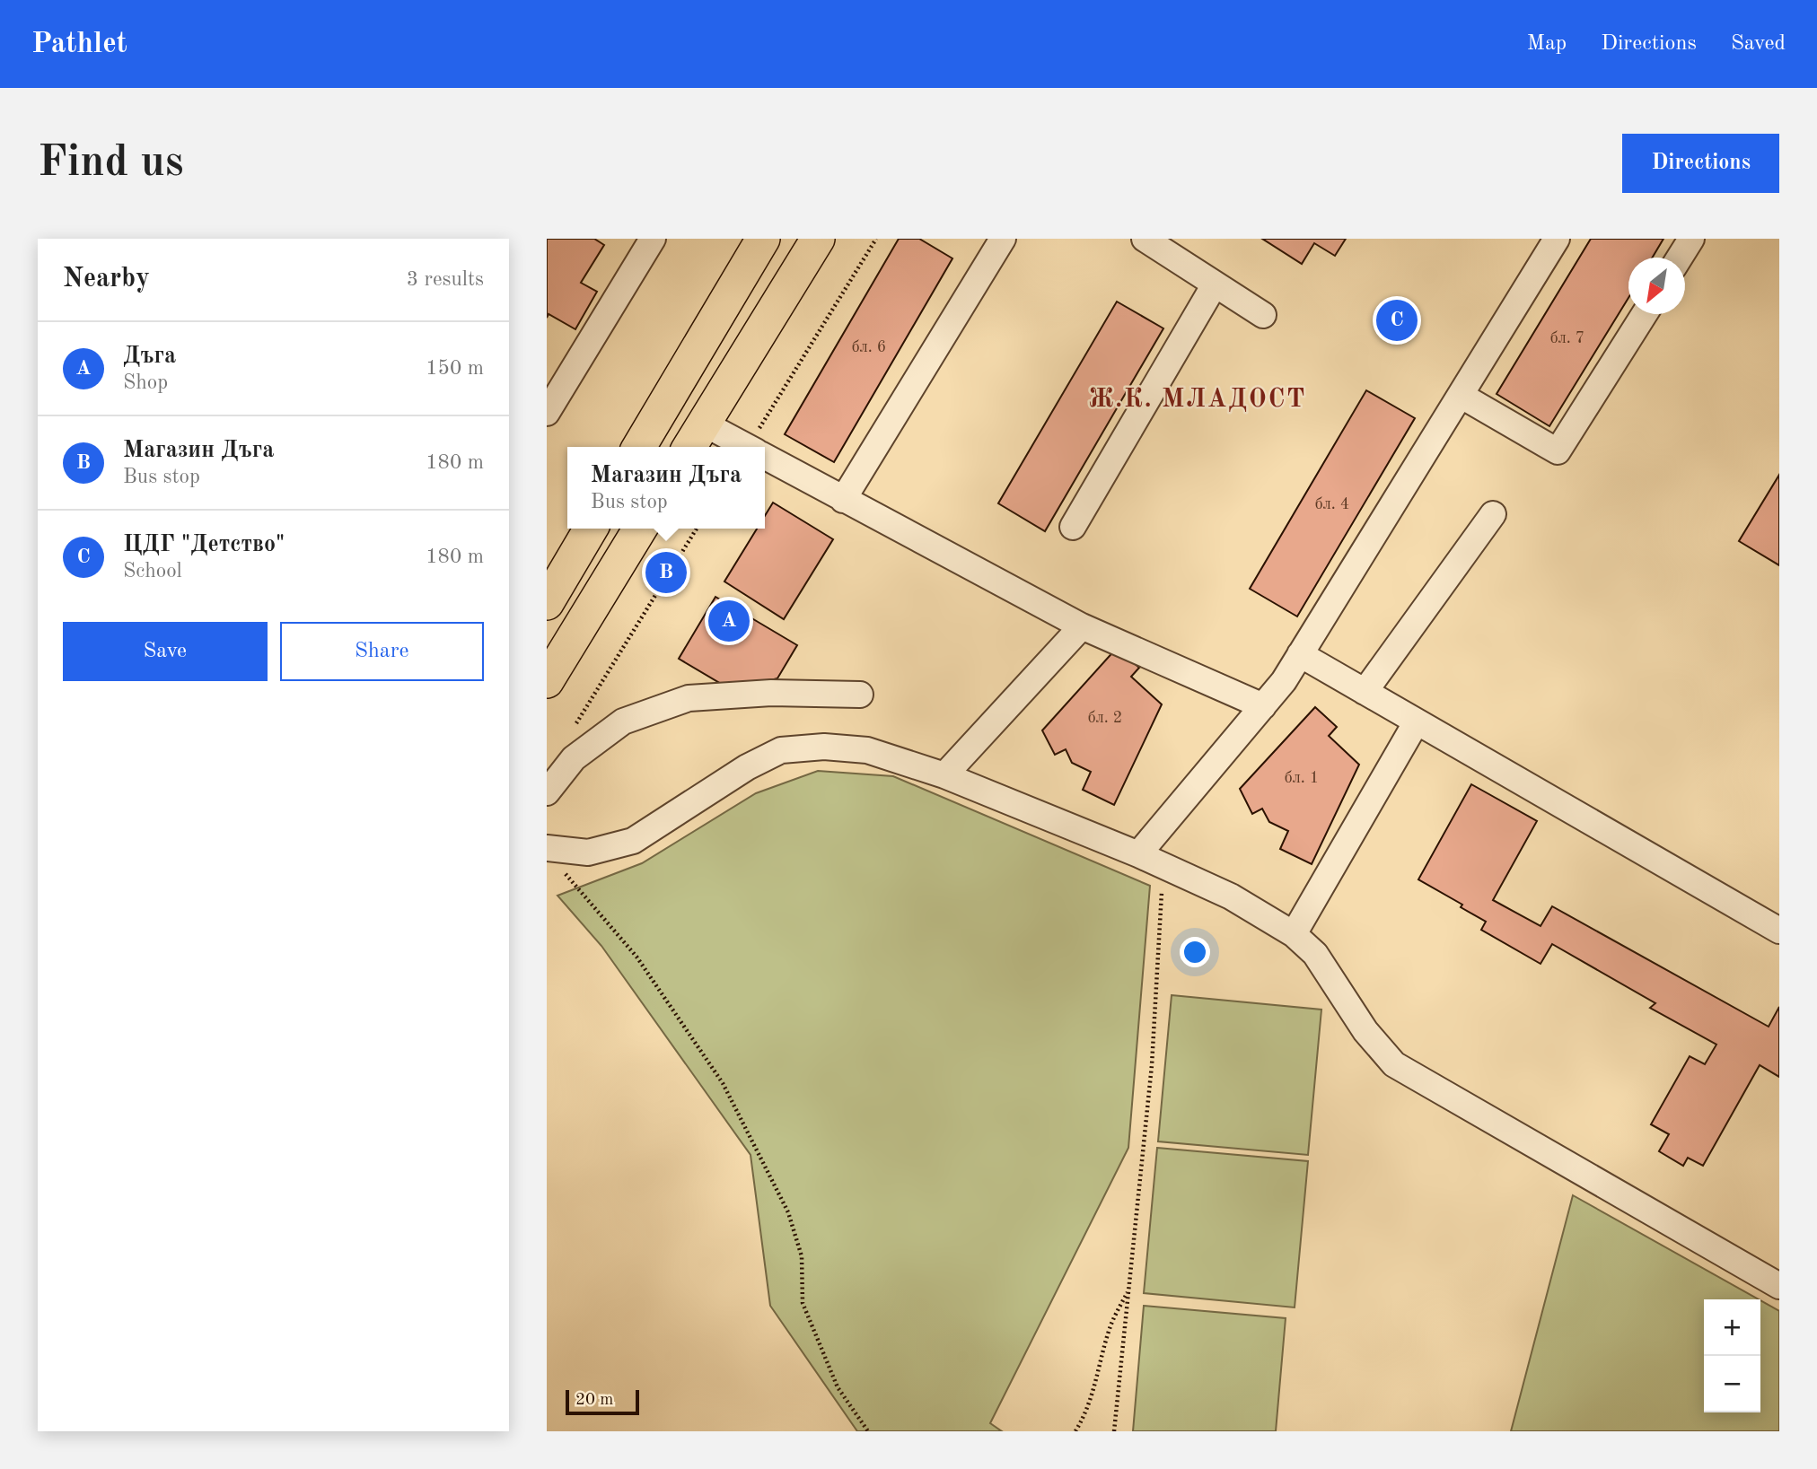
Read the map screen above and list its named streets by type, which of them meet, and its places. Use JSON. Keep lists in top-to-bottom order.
{
  "districts": ["Ж.К. МЛАДОСТ"],
  "house_numbers": [
    "бл. 7",
    "бл. 6",
    "бл. 4",
    "бл. 2",
    "бл. 1"
  ],
  "scale_bar": "20 m",
  "north": "bottom left",
  "page": {
    "header": "Pathlet",
    "nav": ["Map", "Directions", "Saved"],
    "buttons": [
      "Directions",
      ["Save", "Share"]
    ],
    "title": "Find us",
    "heading": ["Nearby", "3 results"],
    "pins": ["C", "B", "A"],
    "list": [
      {
        "mark": "A",
        "name": "Дъга",
        "note": "Shop",
        "value": "150 m"
      },
      {
        "mark": "B",
        "name": "Магазин Дъга",
        "note": "Bus stop",
        "value": "180 m"
      },
      {
        "mark": "C",
        "name": "ЦДГ \"Детство\"",
        "note": "School",
        "value": "180 m"
      }
    ],
    "popup": ["Магазин Дъга", "Bus stop"],
    "map_buttons": ["+", "−"],
    "scale": "20 m"
  }
}
